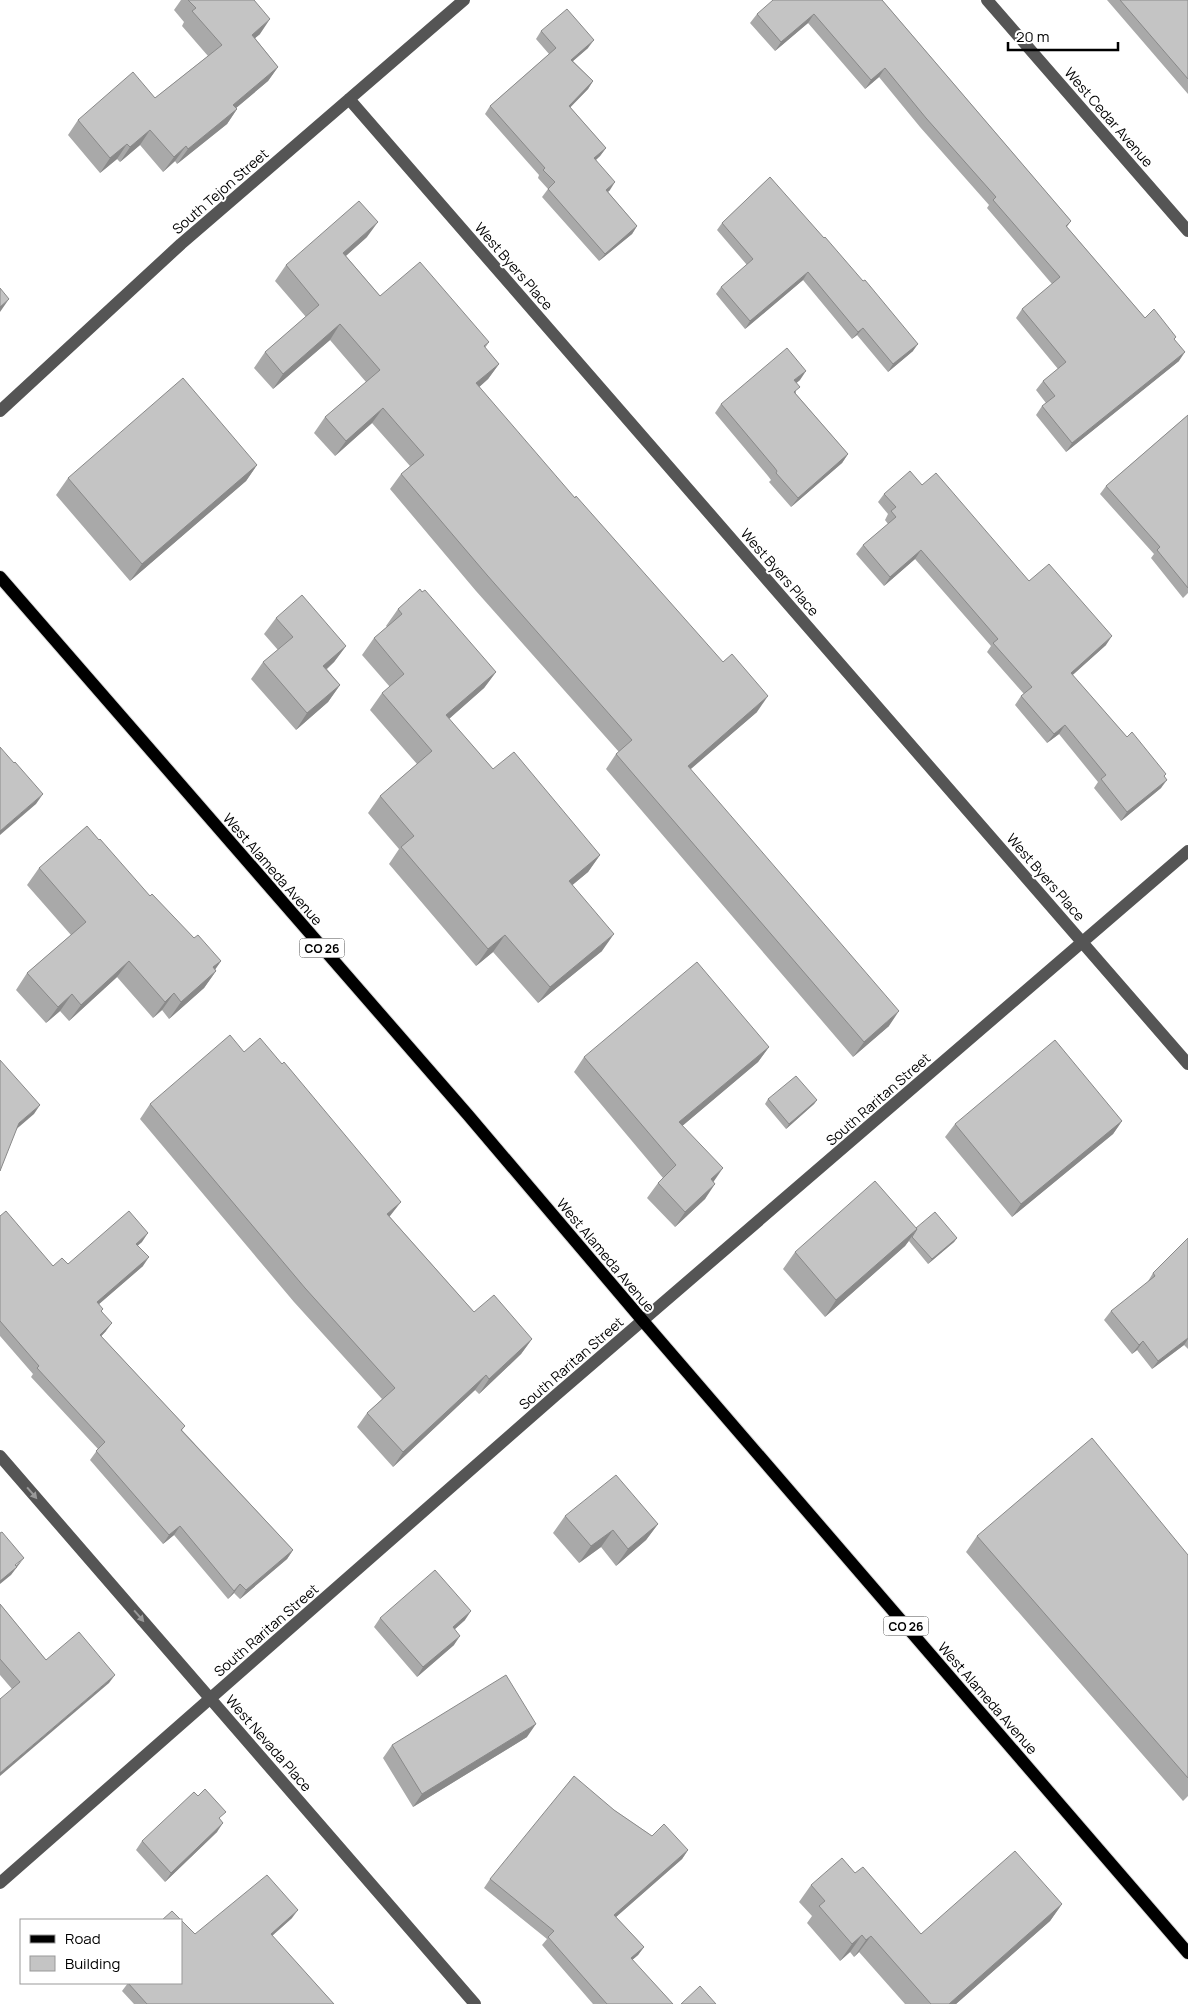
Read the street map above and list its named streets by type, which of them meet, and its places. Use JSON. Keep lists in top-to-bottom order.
{
  "streets": {
    "main road": ["West Alameda Avenue", "CO 26"],
    "street": [
      "West Cedar Avenue",
      "South Tejon Street",
      "West Byers Place",
      "South Raritan Street",
      "West Nevada Place"
    ]
  },
  "crossings": [
    ["South Tejon Street", "West Byers Place"],
    ["West Byers Place", "South Raritan Street"],
    ["West Alameda Avenue", "South Raritan Street"],
    ["South Raritan Street", "West Nevada Place"]
  ],
  "one_way": ["West Nevada Place"],
  "legend": ["Road", "Building"],
  "scale_bar": "20 m"
}
